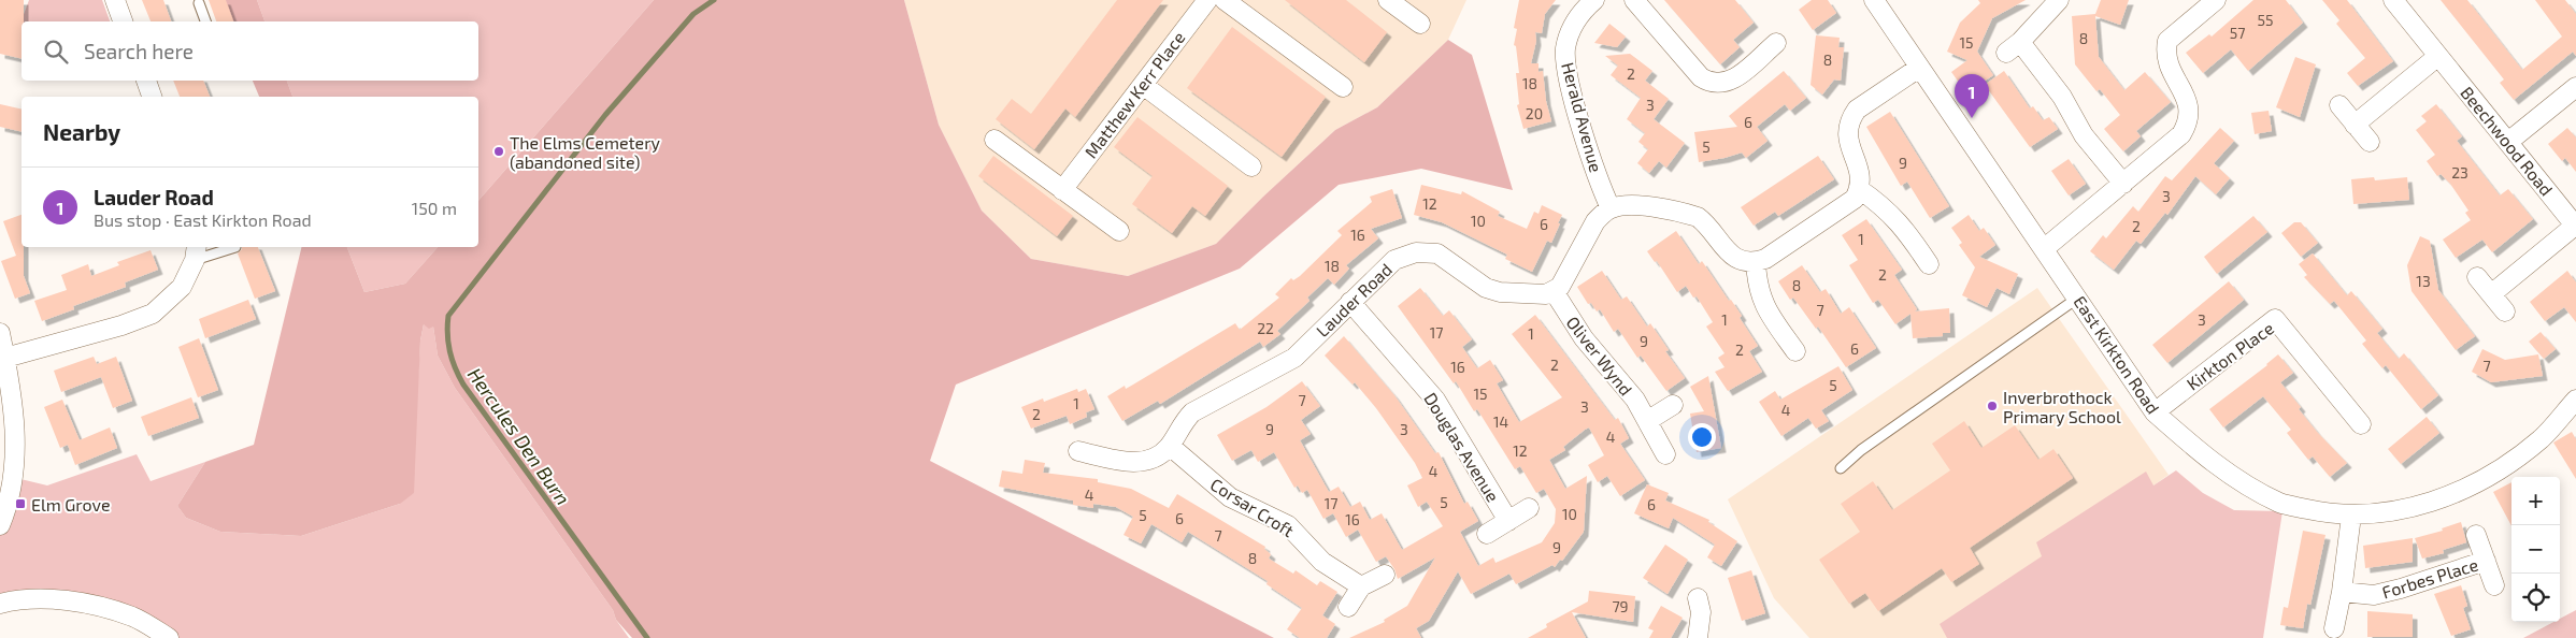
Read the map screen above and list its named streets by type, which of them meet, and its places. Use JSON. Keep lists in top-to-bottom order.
{
  "streets": {
    "street": [
      "Matthew Kerr Place",
      "Herald Avenue",
      "Beechwood Road",
      "Lauder Road",
      "East Kirkton Road",
      "Oliver Wynd",
      "Kirkton Place",
      "Douglas Avenue",
      "Corsar Croft",
      "Forbes Place"
    ]
  },
  "crossings": [
    ["Lauder Road", "Oliver Wynd"],
    ["Lauder Road", "Douglas Avenue"],
    ["Lauder Road", "Corsar Croft"],
    ["East Kirkton Road", "Kirkton Place"]
  ],
  "water": ["Hercules Den Burn"],
  "places": {
    "other": ["The Elms Cemetery (abandoned site)", "Inverbrothock Primary School"],
    "transit": ["Elm Grove"]
  },
  "house_numbers": [
    "55",
    "57",
    "8",
    "15",
    "8",
    "2",
    "18",
    "3",
    "20",
    "6",
    "5",
    "9",
    "23",
    "3",
    "12",
    "10",
    "6",
    "2",
    "16",
    "1",
    "18",
    "2",
    "13",
    "8",
    "7",
    "1",
    "3",
    "22",
    "17",
    "1",
    "9",
    "6",
    "2",
    "2",
    "7",
    "16",
    "5",
    "15",
    "7",
    "1",
    "3",
    "4",
    "2",
    "14",
    "9",
    "3",
    "4",
    "12",
    "4",
    "4",
    "5",
    "17",
    "6",
    "10",
    "5",
    "6",
    "16",
    "7",
    "9",
    "8",
    "79"
  ],
  "page": {
    "search": "Search here",
    "pins": "1",
    "heading": "Nearby",
    "list": [
      {
        "mark": "1",
        "name": "Lauder Road",
        "note": "Bus stop · East Kirkton Road",
        "value": "150 m"
      }
    ],
    "map_buttons": ["+", "−"]
  }
}
